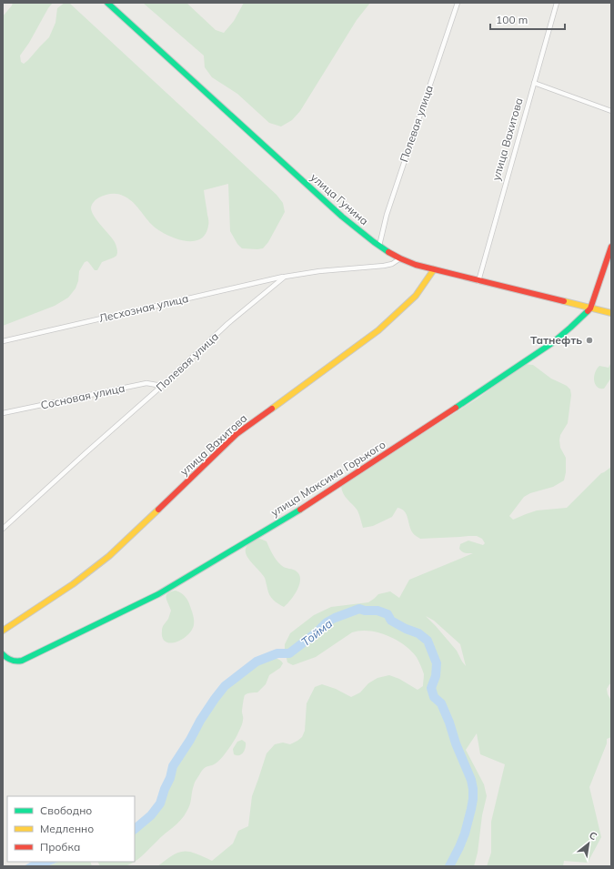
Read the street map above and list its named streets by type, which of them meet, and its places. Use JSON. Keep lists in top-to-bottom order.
{
  "streets": {
    "street": [
      "Полевая улица",
      "улица Вахитова",
      "улица Гунина",
      "Лесхозная улица",
      "Сосновая улица",
      "улица Максима Горького"
    ]
  },
  "crossings": [
    ["Полевая улица", "улица Гунина"],
    ["Полевая улица", "Лесхозная улица"],
    ["Полевая улица", "Сосновая улица"],
    ["улица Вахитова", "улица Гунина"],
    ["улица Гунина", "улица Максима Горького"]
  ],
  "water": ["Тойма"],
  "places": ["Татнефть"],
  "legend": ["Свободно", "Медленно", "Пробка"],
  "scale_bar": "100 m",
  "north": "top right"
}
